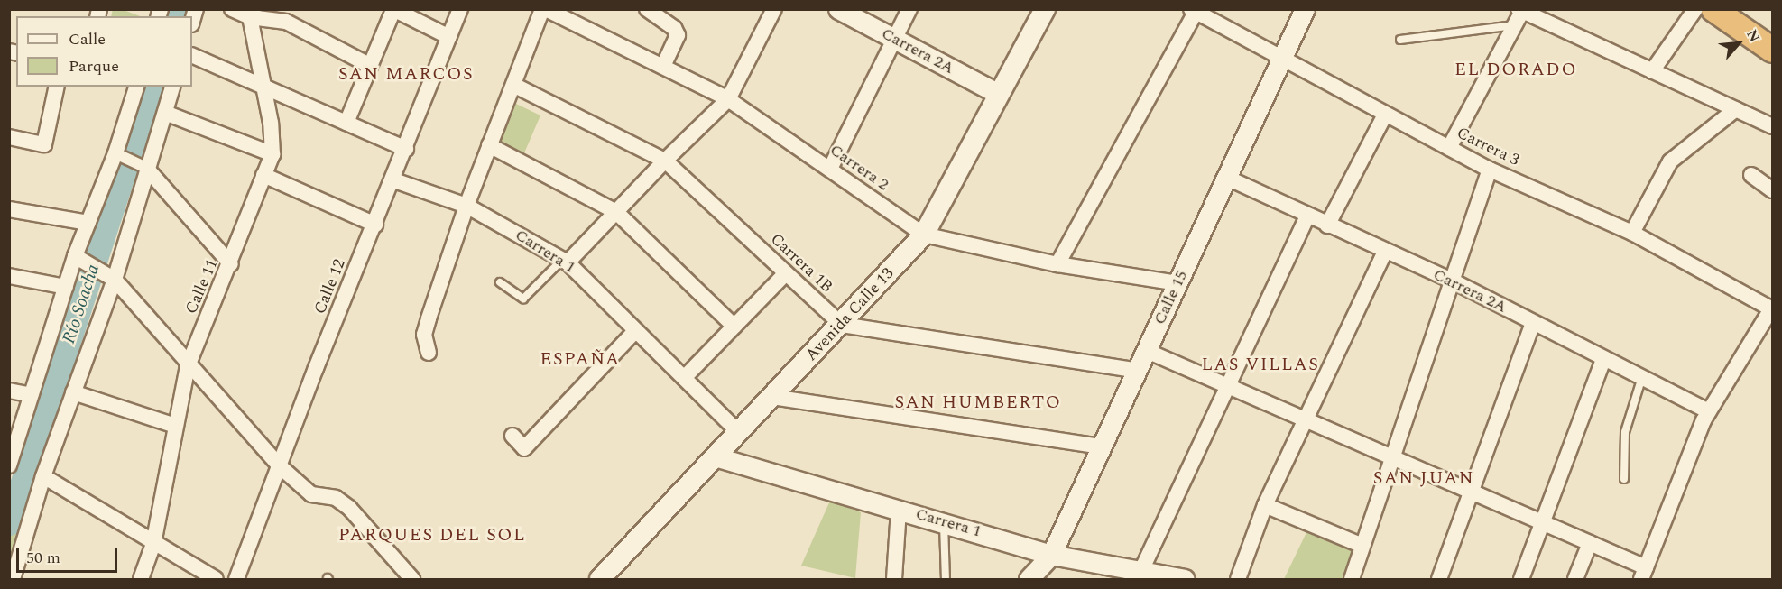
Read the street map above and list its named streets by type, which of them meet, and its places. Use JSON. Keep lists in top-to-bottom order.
{
  "streets": {
    "main road": ["Avenida Calle 13"],
    "street": [
      "Carrera 2A",
      "Carrera 3",
      "Carrera 2",
      "Carrera 1",
      "Carrera 1B",
      "Calle 11",
      "Calle 12",
      "Calle 15"
    ]
  },
  "crossings": [
    ["Carrera 2A", "Calle 15"],
    ["Carrera 2A", "Avenida Calle 13"],
    ["Carrera 3", "Calle 15"],
    ["Carrera 2", "Calle 15"],
    ["Carrera 2", "Avenida Calle 13"],
    ["Carrera 1", "Calle 12"],
    ["Carrera 1", "Calle 15"],
    ["Carrera 1", "Avenida Calle 13"],
    ["Carrera 1B", "Avenida Calle 13"]
  ],
  "districts": [
    "EL DORADO",
    "SAN MARCOS",
    "ESPAÑA",
    "LAS VILLAS",
    "SAN HUMBERTO",
    "SAN JUAN",
    "PARQUES DEL SOL"
  ],
  "water": ["Río Soacha"],
  "legend": ["Calle", "Parque"],
  "scale_bar": "50 m",
  "north": "top right"
}
